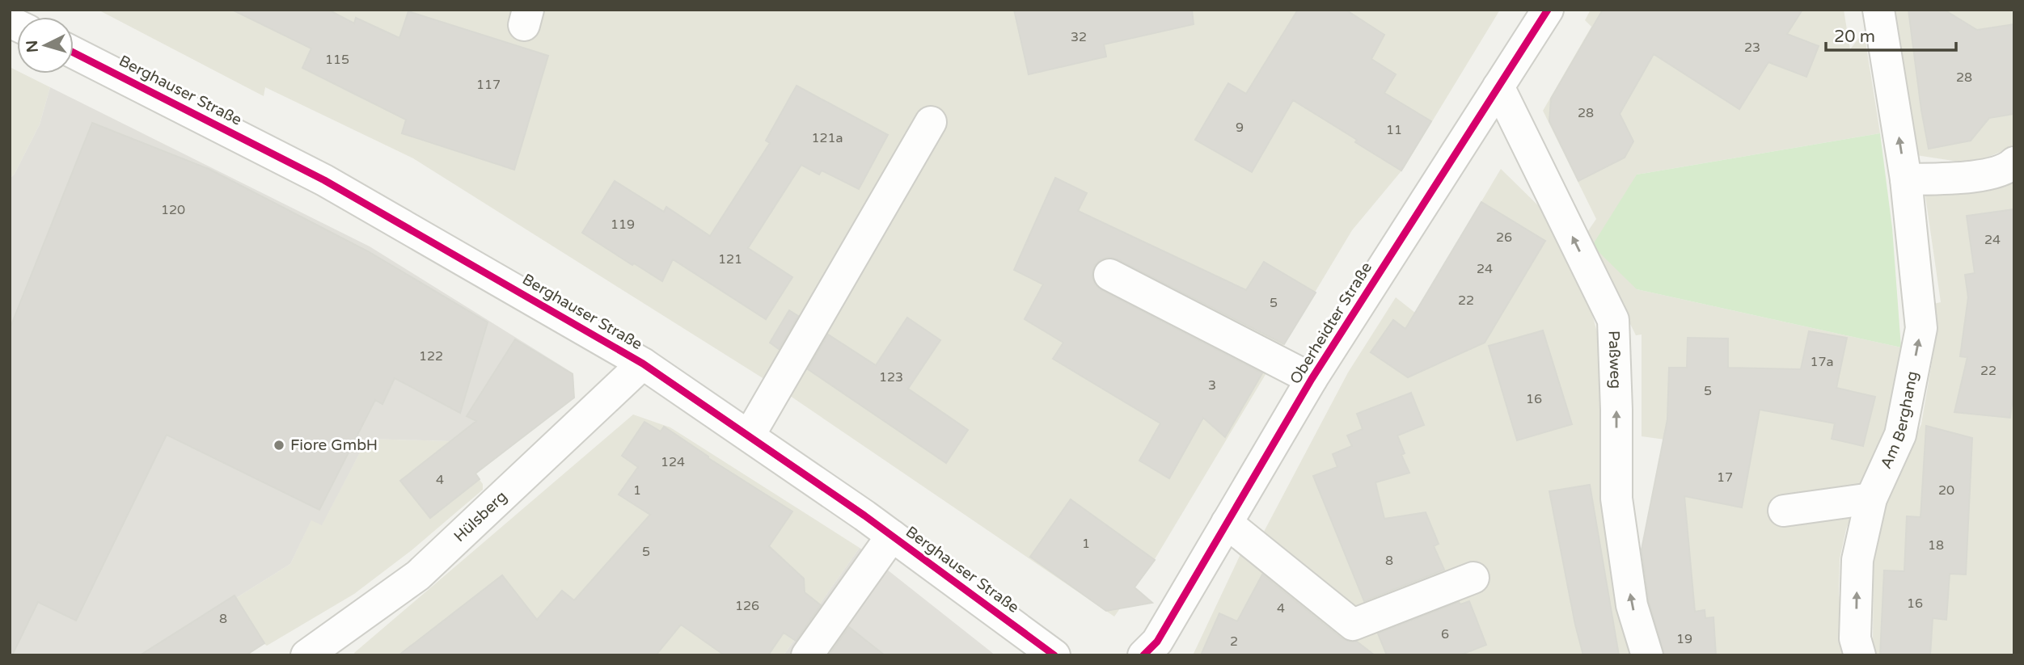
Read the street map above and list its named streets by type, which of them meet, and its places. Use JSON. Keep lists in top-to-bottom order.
{
  "streets": {
    "street": [
      "Berghauser Straße",
      "Oberheidter Straße",
      "Paßweg",
      "Am Berghang",
      "Hülsberg"
    ]
  },
  "crossings": [
    ["Berghauser Straße", "Hülsberg"],
    ["Oberheidter Straße", "Paßweg"]
  ],
  "one_way": ["Paßweg", "Am Berghang"],
  "places": ["Fiore GmbH"],
  "house_numbers": [
    "32",
    "23",
    "115",
    "28",
    "117",
    "28",
    "9",
    "11",
    "121a",
    "120",
    "119",
    "26",
    "24",
    "121",
    "24",
    "22",
    "5",
    "122",
    "17a",
    "22",
    "123",
    "3",
    "5",
    "16",
    "124",
    "17",
    "4",
    "1",
    "20",
    "1",
    "18",
    "5",
    "8",
    "16",
    "126",
    "4",
    "8",
    "6",
    "19",
    "2"
  ],
  "scale_bar": "20 m",
  "north": "left"
}
